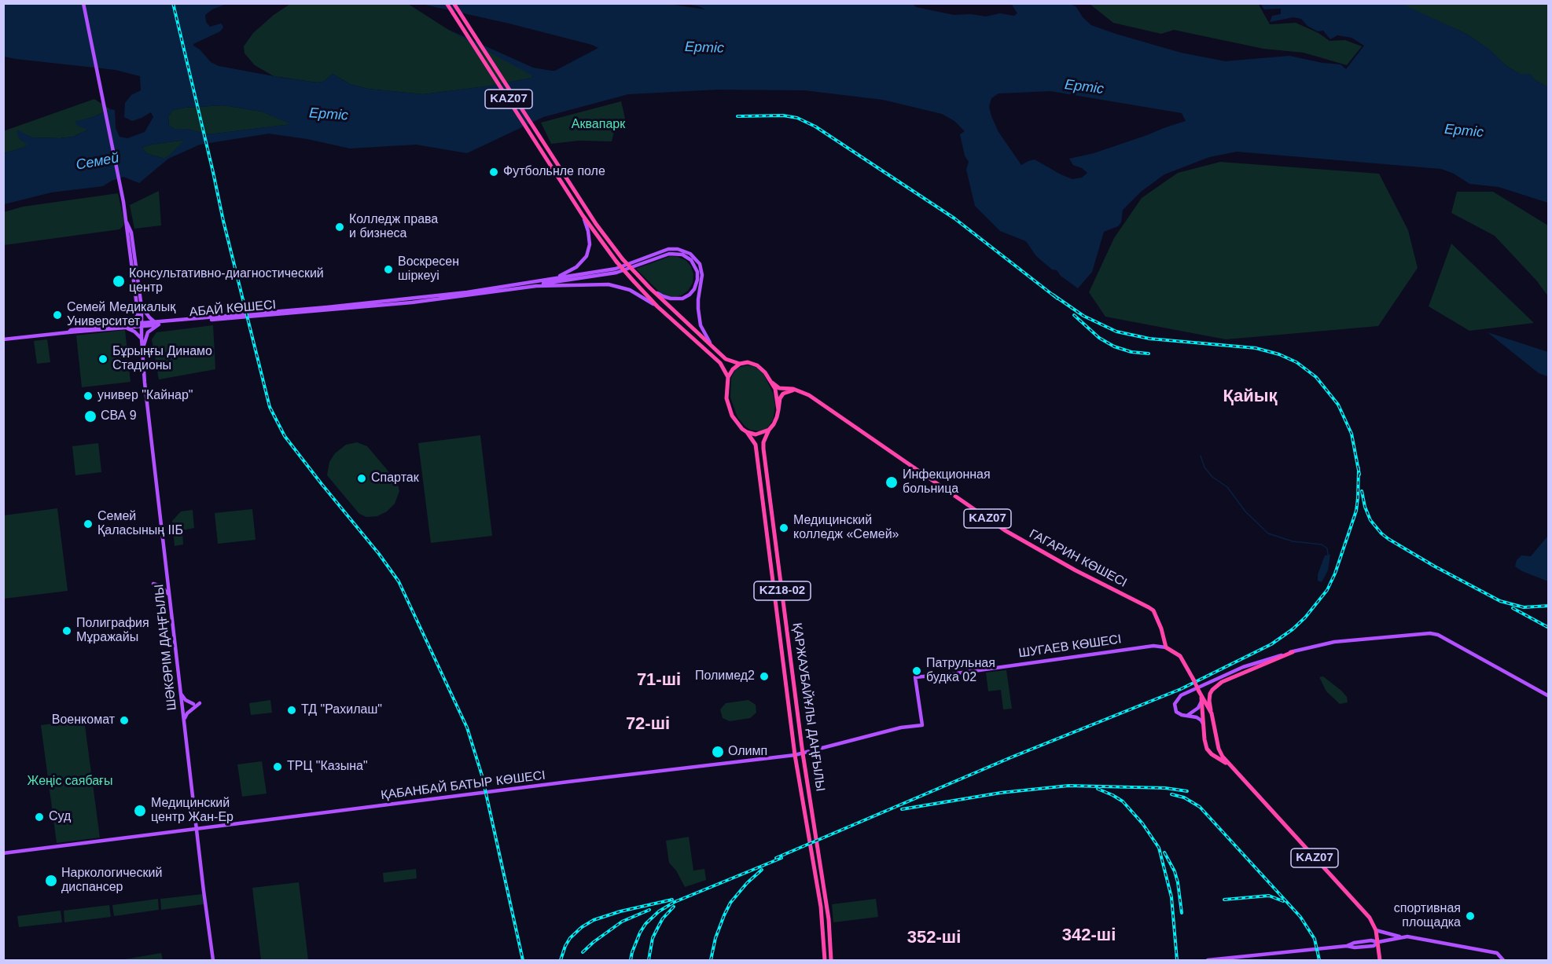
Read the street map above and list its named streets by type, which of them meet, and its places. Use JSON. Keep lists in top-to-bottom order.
{
  "streets": {
    "highway": [
      "KAZ07",
      "ГАГАРИН КӨШЕСІ",
      "KZ18-02",
      "ҚАРЖАУБАЙҰЛЫ ДАҢҒЫЛЫ"
    ],
    "main road": [
      "АБАЙ КӨШЕСІ",
      "ШУГАЕВ КӨШЕСІ",
      "ШӘКӘРІМ ДАҢҒЫЛЫ",
      "ҚАБАНБАЙ БАТЫР КӨШЕСІ"
    ]
  },
  "crossings": [
    ["KAZ07", "АБАЙ КӨШЕСІ"],
    ["KAZ07", "ГАГАРИН КӨШЕСІ"],
    ["KAZ07", "ШУГАЕВ КӨШЕСІ"],
    ["KAZ07", "ҚАРЖАУБАЙҰЛЫ ДАҢҒЫЛЫ"],
    ["АБАЙ КӨШЕСІ", "ШӘКӘРІМ ДАҢҒЫЛЫ"],
    ["ГАГАРИН КӨШЕСІ", "ШУГАЕВ КӨШЕСІ"],
    ["ШУГАЕВ КӨШЕСІ", "ҚАБАНБАЙ БАТЫР КӨШЕСІ"],
    ["ШӘКӘРІМ ДАҢҒЫЛЫ", "ҚАБАНБАЙ БАТЫР КӨШЕСІ"],
    ["ҚАРЖАУБАЙҰЛЫ ДАҢҒЫЛЫ", "ҚАБАНБАЙ БАТЫР КӨШЕСІ"]
  ],
  "districts": [
    "Қайық",
    "71-ші",
    "72-ші",
    "342-ші",
    "352-ші"
  ],
  "water": ["Ертіс", "Семей"],
  "parks": ["Аквапарк", "Жеңіс саябағы"],
  "places": [
    "Футбольнле поле",
    "Колледж права и бизнеса",
    "Воскресен шіркеуі",
    "Консультативно-диагностический центр",
    "Семей Медикалық Университет",
    "Бұрыңғы Динамо Стадионы",
    "универ \"Кайнар\"",
    "СВА 9",
    "Спартак",
    "Инфекционная больница",
    "Семей Қаласының ІІБ",
    "Медицинский колледж «Семей»",
    "Полиграфия Мұражайы",
    "Патрульная будка 02",
    "Полимед2",
    "ТД \"Рахилаш\"",
    "Военкомат",
    "Олимп",
    "ТРЦ \"Казына\"",
    "Медицинский центр Жан-Ер",
    "Суд",
    "Наркологический диспансер",
    "спортивная площадка"
  ]
}
